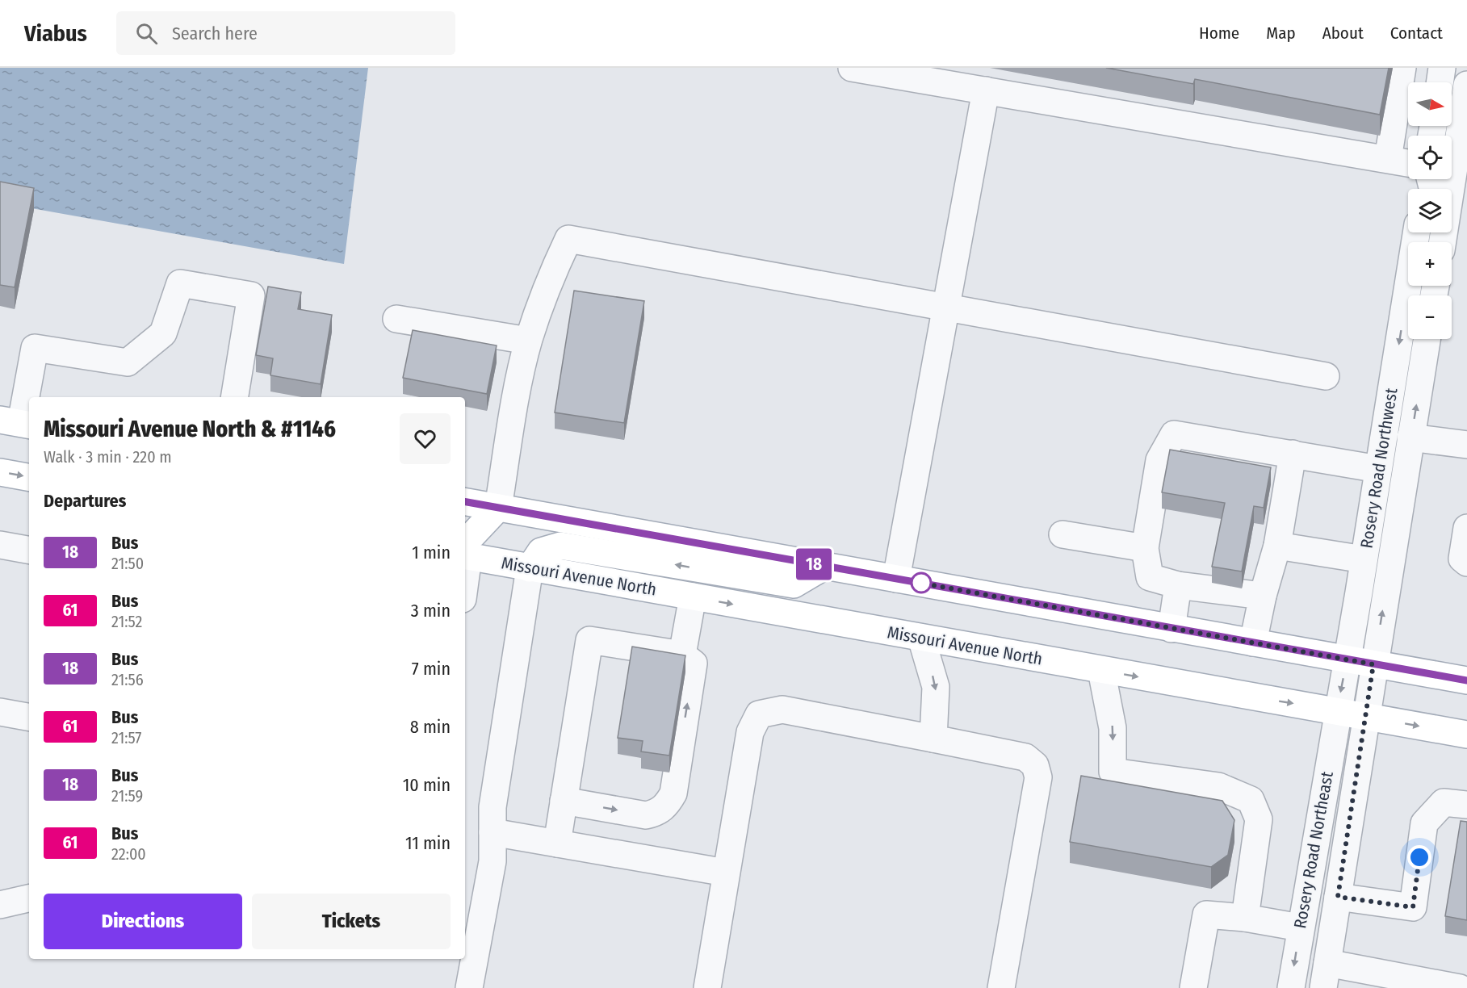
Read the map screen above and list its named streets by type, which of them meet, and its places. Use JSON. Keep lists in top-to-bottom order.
{
  "streets": {
    "main road": ["Missouri Avenue North"],
    "street": ["Rosery Road Northwest", "Rosery Road Northeast"]
  },
  "crossings": [
    ["Rosery Road Northwest", "Missouri Avenue North"],
    ["Rosery Road Northwest", "Rosery Road Northeast"],
    ["Missouri Avenue North", "Rosery Road Northeast"]
  ],
  "lines": ["bus line 18"],
  "north": "right",
  "page": {
    "header": "Viabus",
    "search": "Search here",
    "nav": [
      "Home",
      "Map",
      "About",
      "Contact"
    ],
    "on_map": "18",
    "map_buttons": ["+", "−"],
    "heading": [
      ["Missouri Avenue North & #1146", "Walk · 3 min · 220 m"],
      "Departures"
    ],
    "list": [
      {
        "mark": "18",
        "name": "Bus",
        "note": "21:50",
        "value": "1 min"
      },
      {
        "mark": "61",
        "name": "Bus",
        "note": "21:52",
        "value": "3 min"
      },
      {
        "mark": "18",
        "name": "Bus",
        "note": "21:56",
        "value": "7 min"
      },
      {
        "mark": "61",
        "name": "Bus",
        "note": "21:57",
        "value": "8 min"
      },
      {
        "mark": "18",
        "name": "Bus",
        "note": "21:59",
        "value": "10 min"
      },
      {
        "mark": "61",
        "name": "Bus",
        "note": "22:00",
        "value": "11 min"
      }
    ],
    "buttons": ["Directions", "Tickets"]
  }
}
